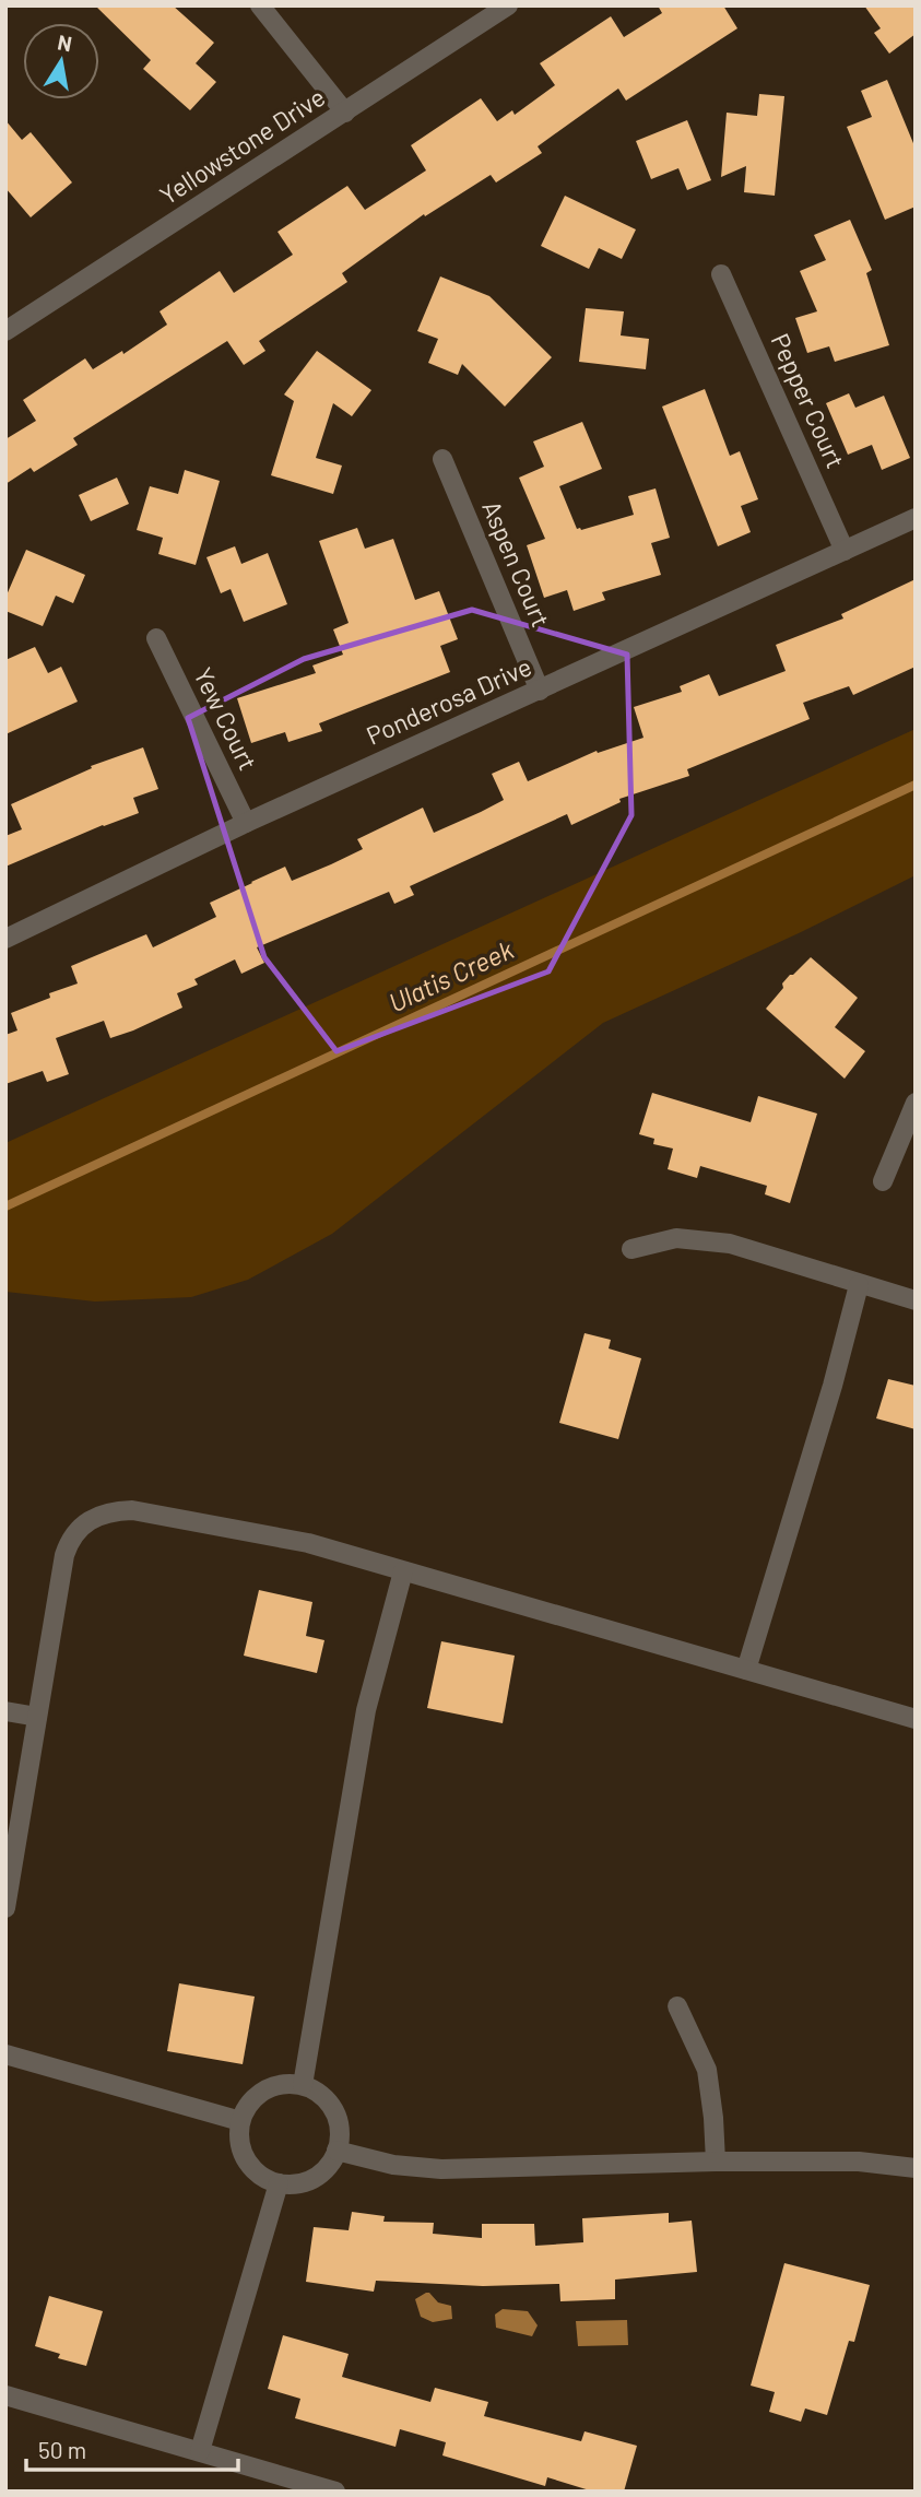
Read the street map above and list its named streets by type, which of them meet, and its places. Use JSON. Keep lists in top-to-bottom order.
{
  "streets": {
    "street": [
      "Yellowstone Drive",
      "Pepper Court",
      "Aspen Court",
      "Ponderosa Drive",
      "Yew Court"
    ]
  },
  "crossings": [
    ["Pepper Court", "Ponderosa Drive"],
    ["Aspen Court", "Ponderosa Drive"],
    ["Ponderosa Drive", "Yew Court"]
  ],
  "water": ["Ulatis Creek"],
  "scale_bar": "50 m",
  "north": "top"
}
